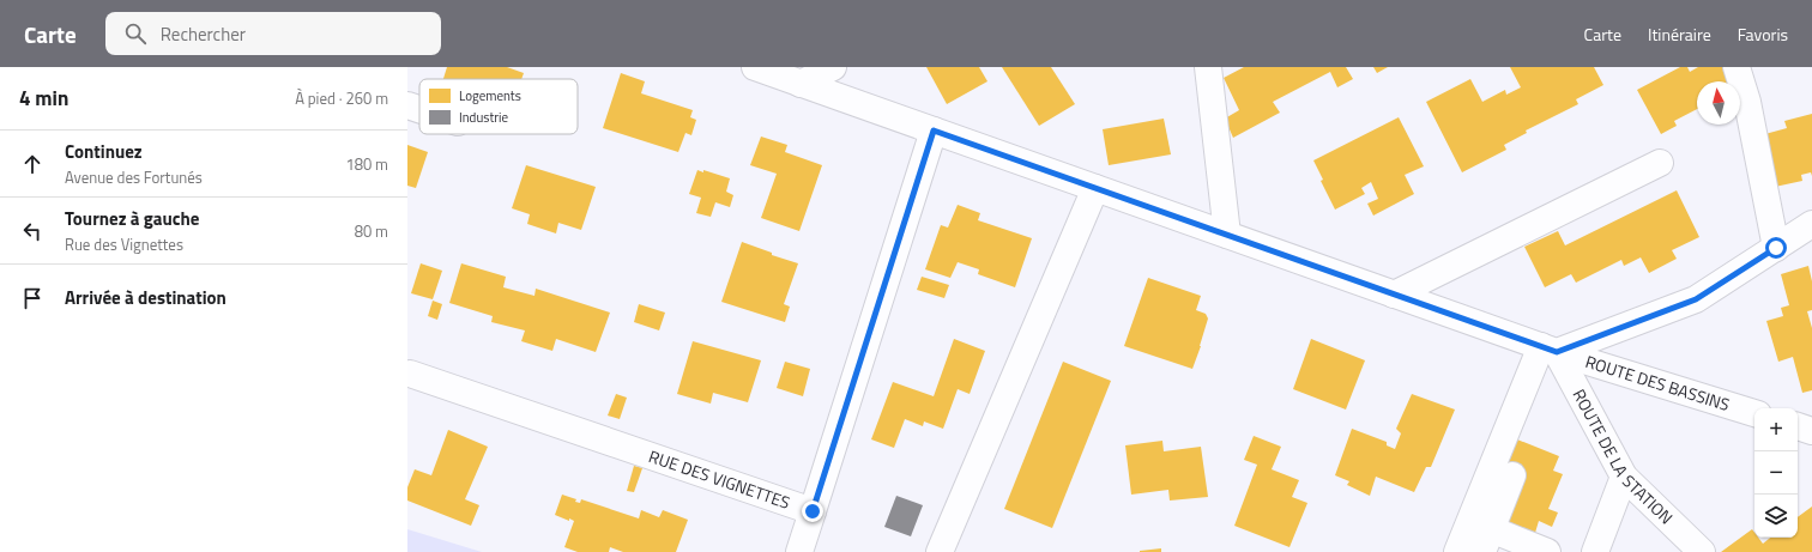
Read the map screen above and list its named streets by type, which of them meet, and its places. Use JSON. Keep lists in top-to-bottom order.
{
  "streets": {
    "street": ["ROUTE DES BASSINS", "ROUTE DE LA STATION", "RUE DES VIGNETTES"]
  },
  "crossings": [
    ["ROUTE DES BASSINS", "ROUTE DE LA STATION"],
    ["ROUTE DES BASSINS", "RUE DES VIGNETTES"]
  ],
  "legend": ["Logements", "Industrie"],
  "north": "top",
  "page": {
    "header": "Carte",
    "search": "Rechercher",
    "nav": ["Carte", "Itinéraire", "Favoris"],
    "heading": ["4 min", "À pied · 260 m"],
    "list": [
      ["Continuez", "Avenue des Fortunés", "180 m"],
      ["Tournez à gauche", "Rue des Vignettes", "80 m"],
      "Arrivée à destination"
    ],
    "map_buttons": ["+", "−"]
  }
}
